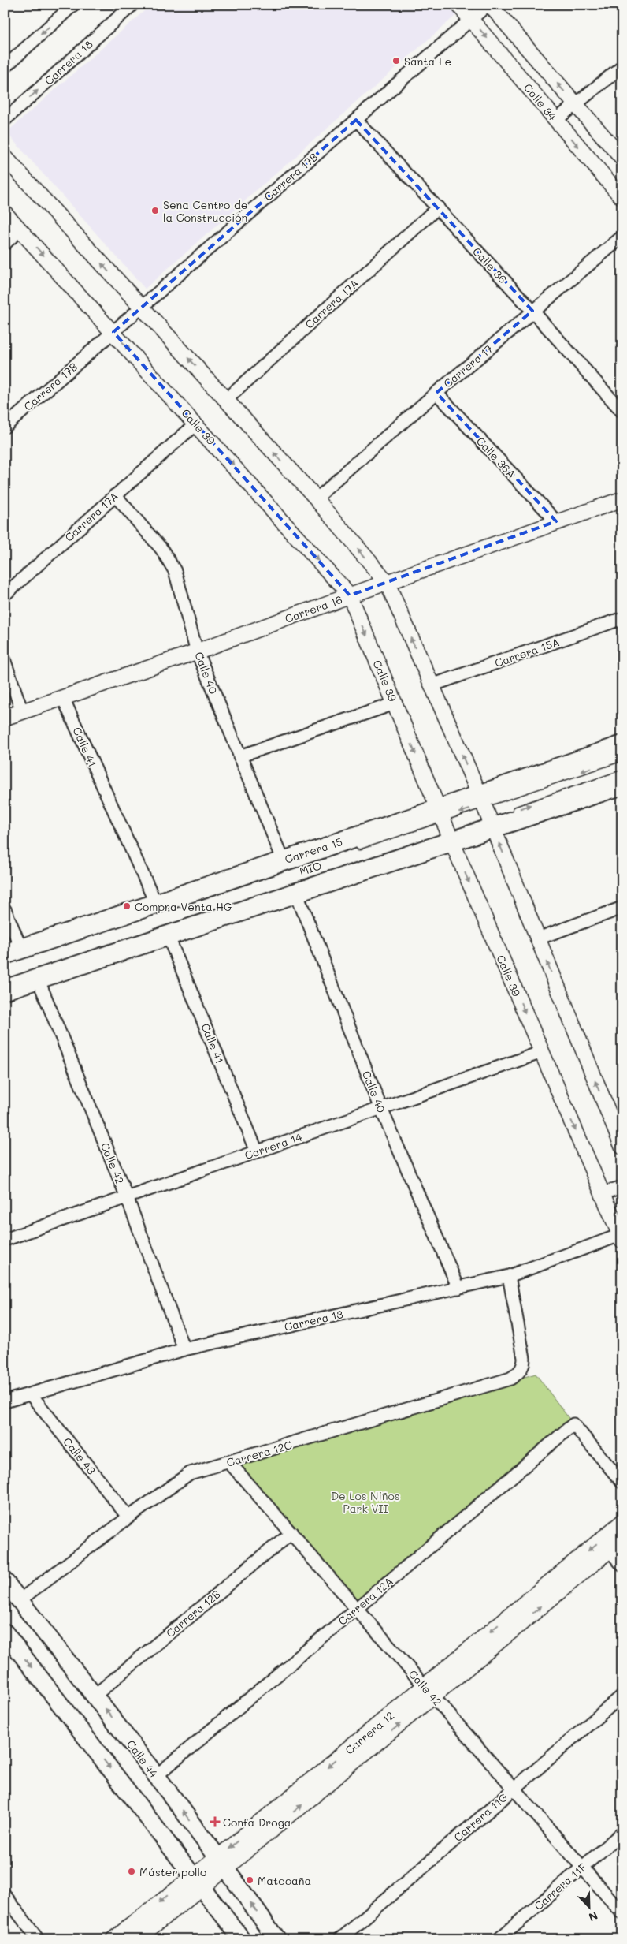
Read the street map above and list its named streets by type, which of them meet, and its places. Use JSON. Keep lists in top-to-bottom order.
{
  "streets": {
    "main road": ["Carrera 15", "Calle 44"],
    "street": [
      "Carrera 18",
      "Calle 34",
      "Carrera 17B",
      "Calle 36",
      "Carrera 17A",
      "Carrera 17",
      "Calle 39",
      "Calle 36A",
      "Carrera 16",
      "Carrera 15A",
      "Calle 40",
      "Calle 41",
      "Carrera 14",
      "Calle 42",
      "Carrera 13",
      "Carrera 12C",
      "Calle 43",
      "Carrera 12A",
      "Carrera 12B",
      "Carrera 12",
      "Carrera 11G",
      "Carrera 11F"
    ]
  },
  "crossings": [
    ["Calle 34", "Carrera 17B"],
    ["Carrera 17B", "Calle 36"],
    ["Carrera 17B", "Calle 39"],
    ["Calle 36", "Carrera 17A"],
    ["Calle 36", "Carrera 17"],
    ["Carrera 17A", "Calle 39"],
    ["Carrera 17A", "Calle 40"],
    ["Carrera 17", "Calle 36A"],
    ["Calle 39", "Carrera 16"],
    ["Calle 39", "Carrera 15"],
    ["Calle 39", "Carrera 14"],
    ["Calle 39", "Carrera 13"],
    ["Calle 36A", "Carrera 16"],
    ["Carrera 16", "Calle 40"],
    ["Carrera 16", "Calle 41"],
    ["Calle 40", "Carrera 15"],
    ["Calle 40", "Carrera 14"],
    ["Calle 40", "Carrera 13"],
    ["Calle 41", "Carrera 15"],
    ["Calle 41", "Carrera 14"],
    ["Carrera 14", "Calle 42"],
    ["Calle 42", "Carrera 13"],
    ["Calle 42", "Carrera 12C"],
    ["Calle 42", "Carrera 12A"],
    ["Calle 42", "Carrera 12B"],
    ["Calle 42", "Carrera 12"],
    ["Calle 42", "Carrera 11G"],
    ["Calle 42", "Carrera 11F"],
    ["Carrera 13", "Carrera 12C"],
    ["Carrera 13", "Calle 43"],
    ["Carrera 12C", "Calle 43"],
    ["Carrera 12C", "Calle 44"],
    ["Carrera 12A", "Calle 44"],
    ["Carrera 12B", "Calle 44"],
    ["Carrera 12", "Calle 44"]
  ],
  "parks": ["De Los Niños Park VII"],
  "places": {
    "other": [
      "Santa Fe",
      "Sena Centro de la Construcción",
      "Compra Venta HG",
      "Máster pollo",
      "Matecaña"
    ],
    "health": ["Confa Droga"]
  },
  "north": "bottom right"
}
